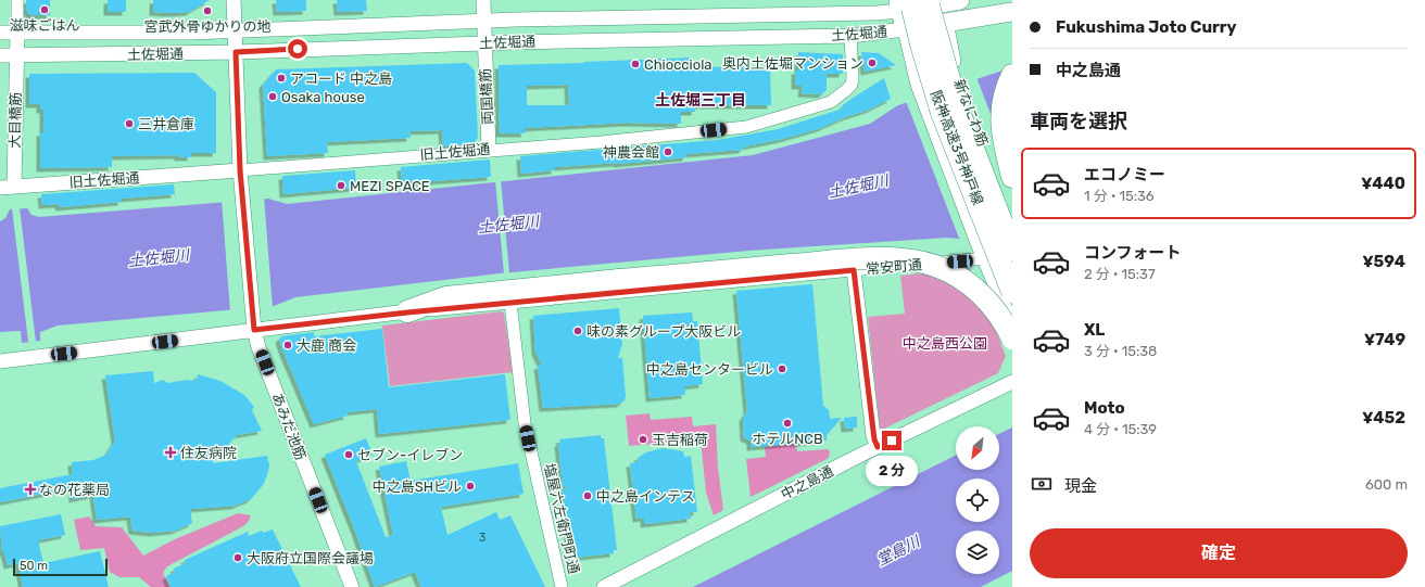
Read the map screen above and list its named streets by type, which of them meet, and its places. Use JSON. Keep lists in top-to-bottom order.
{
  "streets": {
    "highway": ["阪神高速3号神戸線"],
    "main road": ["土佐堀通", "新なにわ筋"],
    "street": [
      "両国橋筋",
      "大目橋筋",
      "旧土佐堀通",
      "常安町通",
      "あみだ池筋",
      "中之島通",
      "塩屋六左衛門町通"
    ]
  },
  "crossings": [
    ["土佐堀通", "両国橋筋"],
    ["土佐堀通", "新なにわ筋"],
    ["土佐堀通", "大目橋筋"],
    ["土佐堀通", "阪神高速3号神戸線"],
    ["土佐堀通", "旧土佐堀通"],
    ["土佐堀通", "あみだ池筋"],
    ["両国橋筋", "旧土佐堀通"],
    ["新なにわ筋", "阪神高速3号神戸線"],
    ["大目橋筋", "旧土佐堀通"],
    ["旧土佐堀通", "あみだ池筋"],
    ["常安町通", "あみだ池筋"],
    ["常安町通", "塩屋六左衛門町通"]
  ],
  "districts": ["土佐堀三丁目"],
  "water": ["土佐堀川", "堂島川"],
  "parks": ["中之島西公園"],
  "places": {
    "other": [
      "滋味ごはん",
      "宮武外骨ゆかりの地",
      "奥内土佐堀マンション",
      "Chiocciola",
      "アコード 中之島",
      "Osaka house",
      "三井倉庫",
      "神農会館",
      "MEZI SPACE",
      "味の素グループ大阪ビル",
      "大鹿 商会",
      "中之島センタービル",
      "ホテルNCB",
      "玉吉稲荷",
      "セブン-イレブン",
      "中之島SHビル",
      "中之島インテス",
      "大阪府立国際会議場"
    ],
    "health": ["住友病院", "なの花薬局"]
  },
  "house_numbers": ["3"],
  "scale_bar": "50 m",
  "north": "bottom left",
  "page": {
    "banner": ["Fukushima Joto Curry", "中之島通"],
    "heading": "車両を選択",
    "list": [
      {
        "name": "エコノミー",
        "note": "1 分 · 15:36",
        "value": "¥440"
      },
      {
        "name": "コンフォート",
        "note": "2 分 · 15:37",
        "value": "¥594"
      },
      {
        "name": "XL",
        "note": "3 分 · 15:38",
        "value": "¥749"
      },
      {
        "name": "Moto",
        "note": "4 分 · 15:39",
        "value": "¥452"
      }
    ],
    "bubble": "2 分",
    "pay": ["現金", "600 m"],
    "buttons": "確定",
    "scale": "50 m"
  }
}
